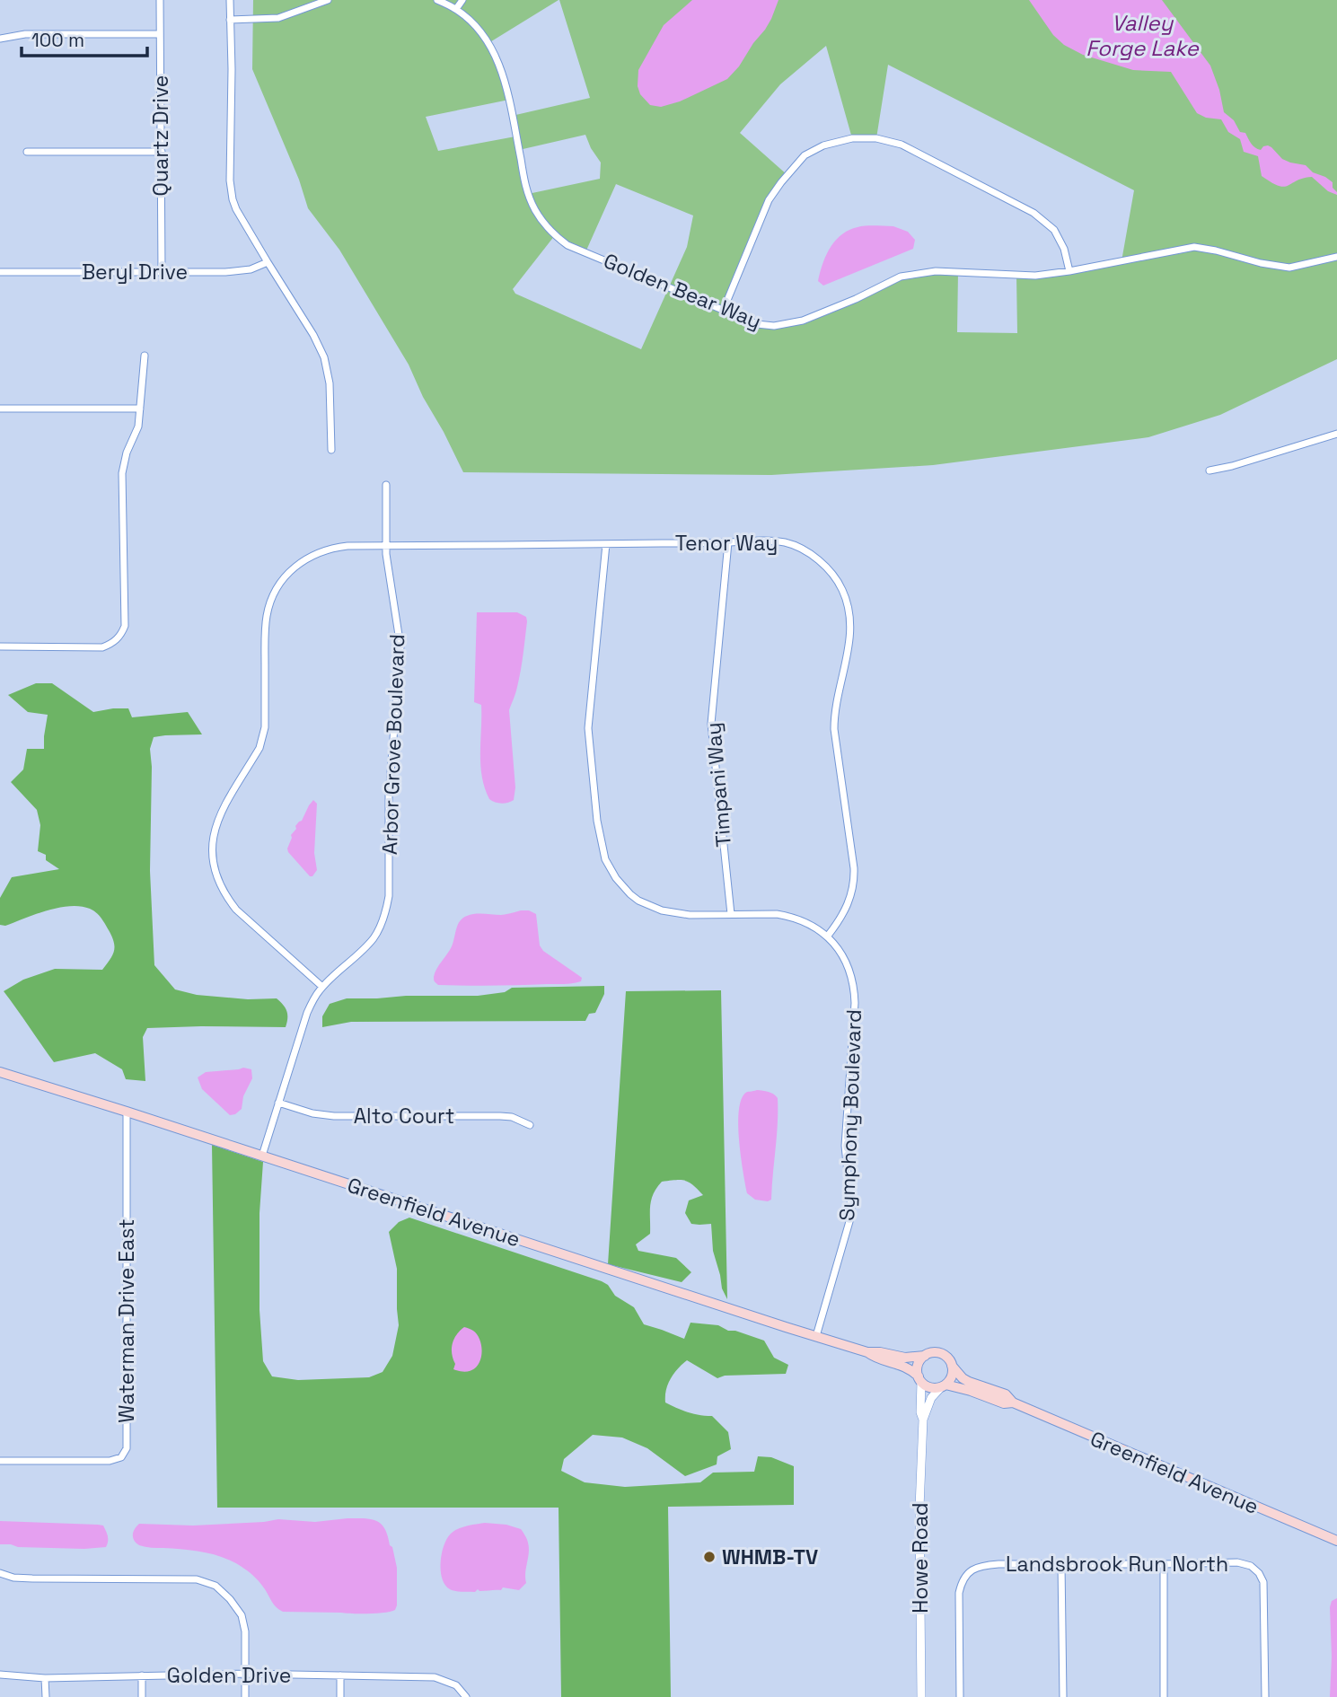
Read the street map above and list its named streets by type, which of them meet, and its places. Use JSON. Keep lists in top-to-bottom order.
{
  "streets": {
    "main road": ["Greenfield Avenue"],
    "street": [
      "Quartz Drive",
      "Beryl Drive",
      "Golden Bear Way",
      "Tenor Way",
      "Arbor Grove Boulevard",
      "Timpani Way",
      "Symphony Boulevard",
      "Alto Court",
      "Waterman Drive East",
      "Howe Road",
      "Landsbrook Run North",
      "Golden Drive"
    ]
  },
  "crossings": [
    ["Quartz Drive", "Beryl Drive"],
    ["Tenor Way", "Arbor Grove Boulevard"],
    ["Tenor Way", "Timpani Way"],
    ["Tenor Way", "Symphony Boulevard"],
    ["Arbor Grove Boulevard", "Alto Court"],
    ["Arbor Grove Boulevard", "Greenfield Avenue"],
    ["Timpani Way", "Symphony Boulevard"],
    ["Symphony Boulevard", "Greenfield Avenue"],
    ["Greenfield Avenue", "Waterman Drive East"],
    ["Greenfield Avenue", "Howe Road"]
  ],
  "water": ["Valley Forge Lake"],
  "places": ["WHMB-TV"],
  "scale_bar": "100 m"
}
